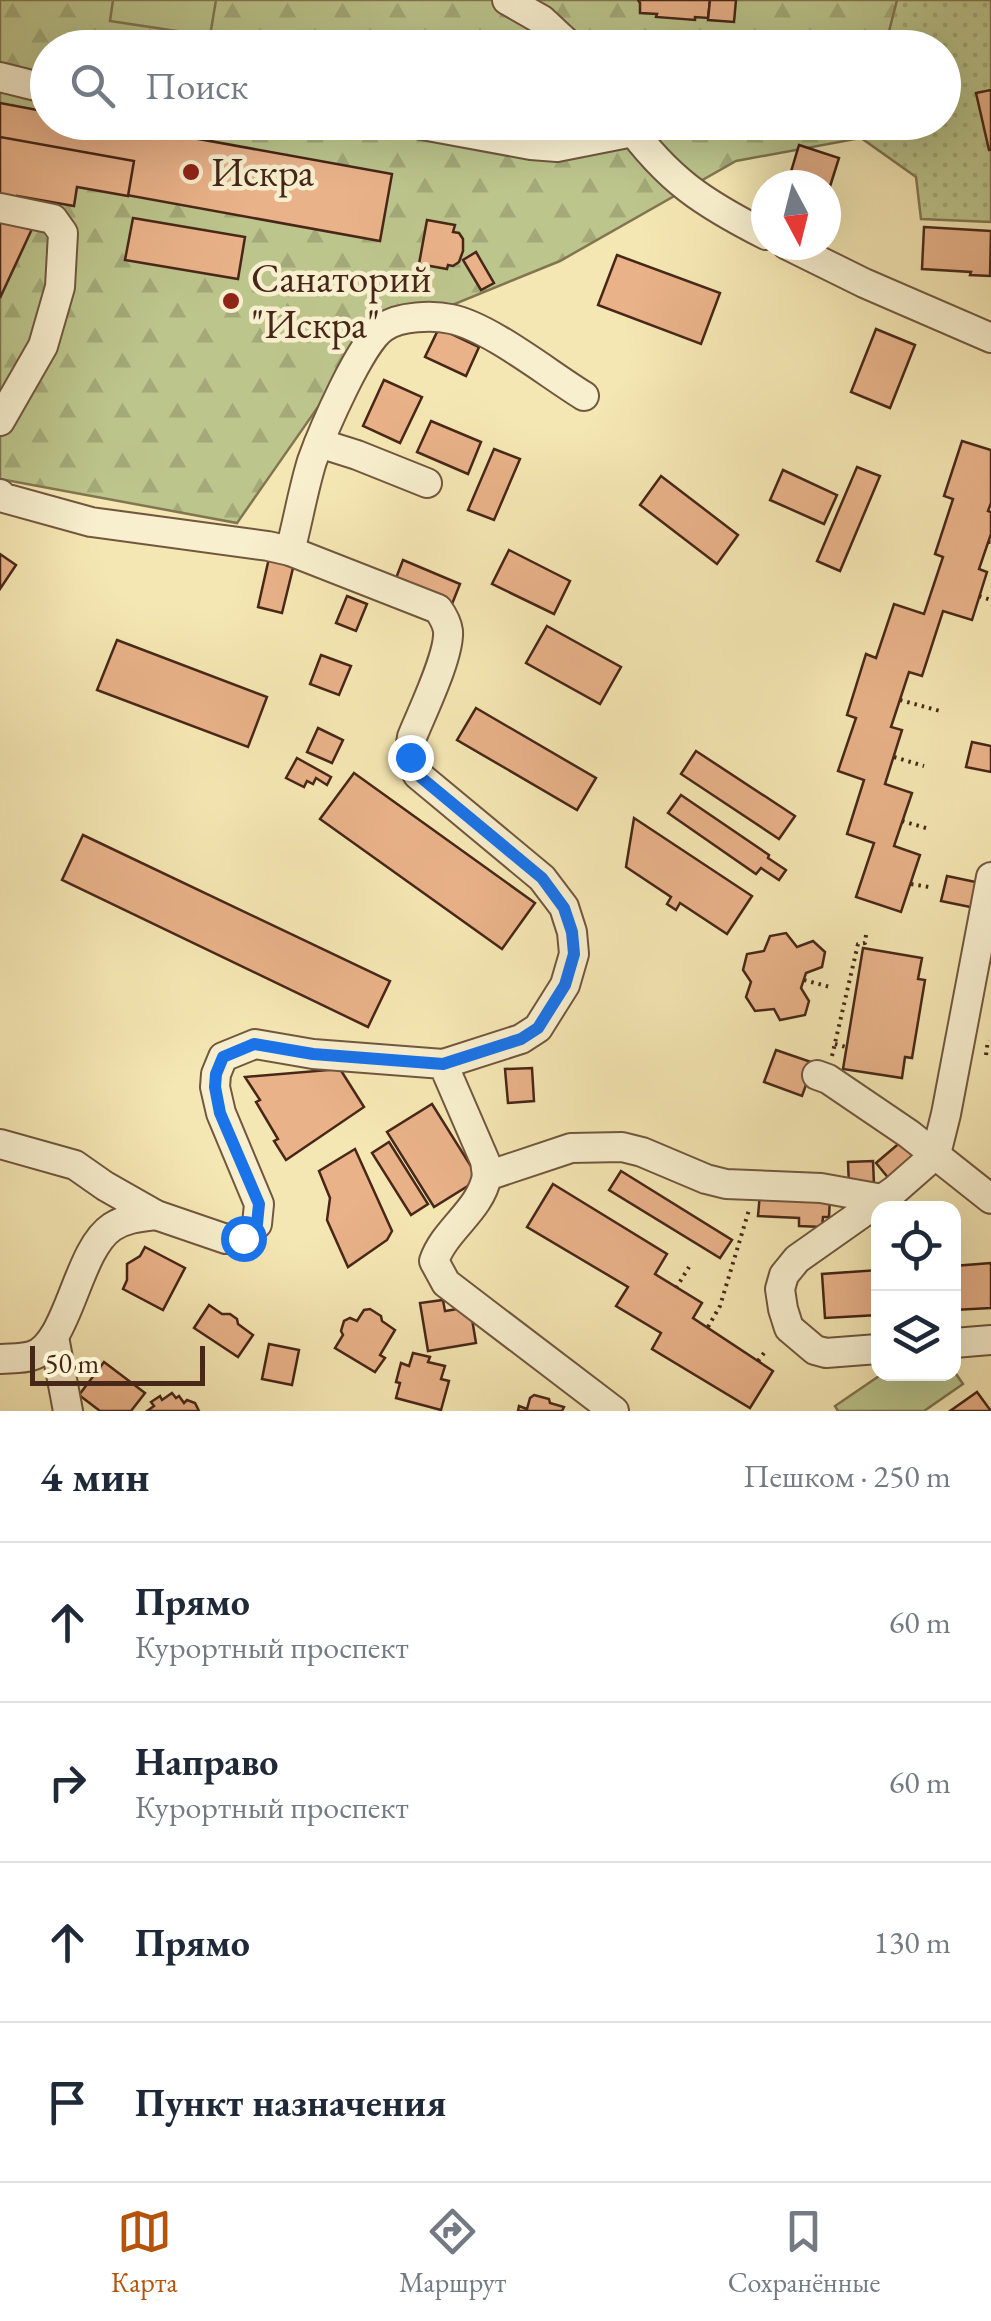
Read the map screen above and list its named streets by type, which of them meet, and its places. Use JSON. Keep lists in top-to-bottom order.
{
  "places": ["Искра", "Санаторий \"Искра\""],
  "scale_bar": "50 m",
  "north": "bottom",
  "page": {
    "search": "Поиск",
    "scale": "50 m",
    "heading": ["4 мин", "Пешком · 250 m"],
    "list": [
      ["Прямо", "Курортный проспект", "60 m"],
      ["Направо", "Курортный проспект", "60 m"],
      ["Прямо", "130 m"],
      "Пункт назначения"
    ],
    "nav": ["Карта", "Маршрут", "Сохранённые"]
  }
}
